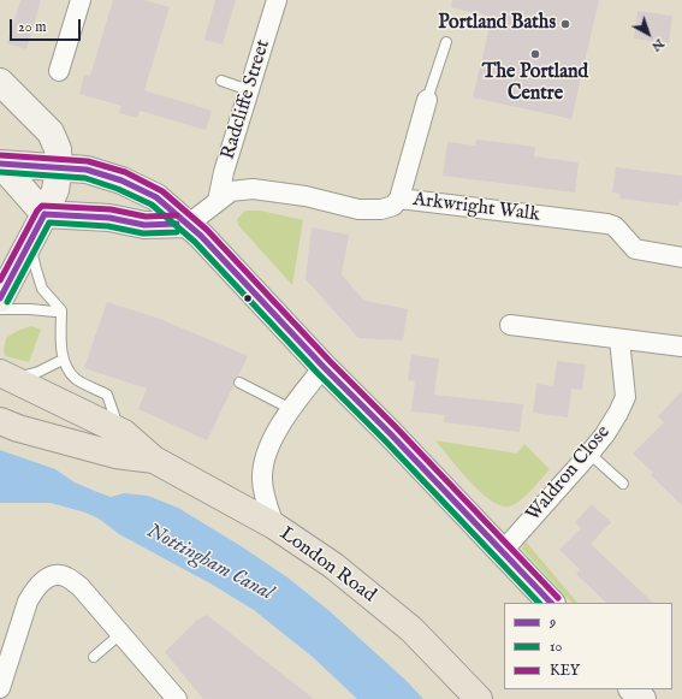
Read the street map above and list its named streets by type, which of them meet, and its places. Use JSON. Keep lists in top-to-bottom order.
{
  "streets": {
    "main road": ["London Road"],
    "street": ["Radcliffe Street", "Arkwright Walk", "Waldron Close"]
  },
  "crossings": [
    ["Radcliffe Street", "Arkwright Walk"]
  ],
  "water": ["Nottingham Canal"],
  "places": ["Portland Baths", "The Portland Centre"],
  "lines": ["transit line KEY", "transit line 9", "transit line 10"],
  "legend": ["9", "10", "KEY"],
  "scale_bar": "20 m",
  "north": "bottom right"
}
